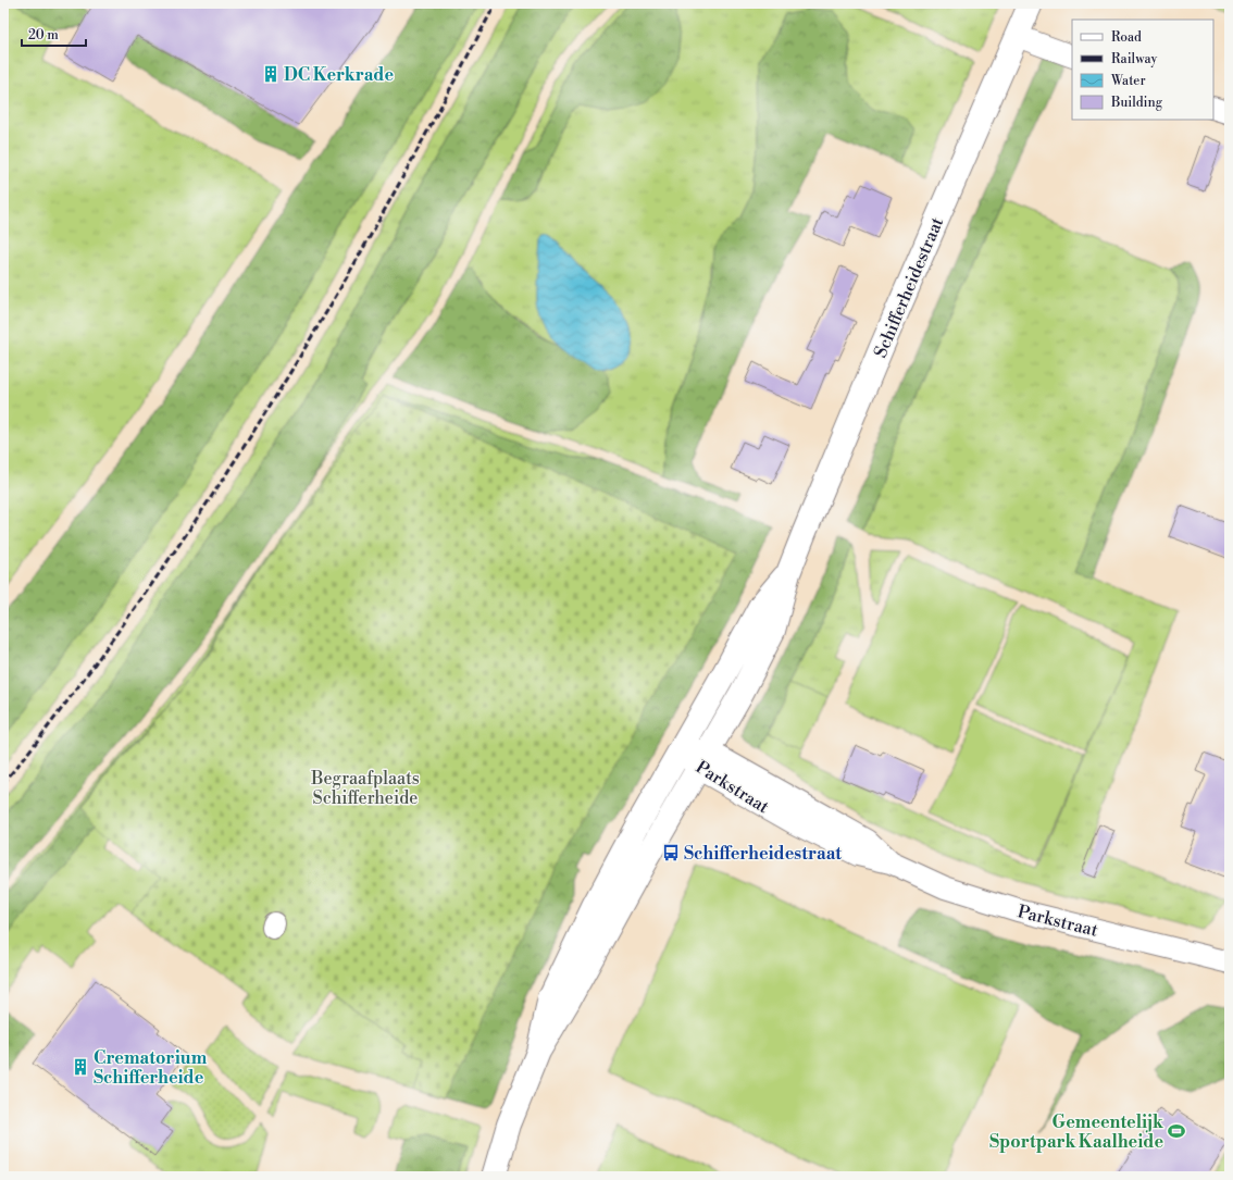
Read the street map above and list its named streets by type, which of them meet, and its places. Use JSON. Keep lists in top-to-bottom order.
{
  "streets": {
    "street": ["Schifferheidestraat", "Parkstraat"]
  },
  "crossings": [
    ["Schifferheidestraat", "Parkstraat"]
  ],
  "parks": ["Begraafplaats Schifferheide"],
  "places": {
    "building": ["DC Kerkrade", "Crematorium Schifferheide"],
    "bus stop": ["Schifferheidestraat"],
    "sports": ["Gemeentelijk Sportpark Kaalheide"]
  },
  "legend": [
    "Road",
    "Railway",
    "Water",
    "Building"
  ],
  "scale_bar": "20 m"
}
